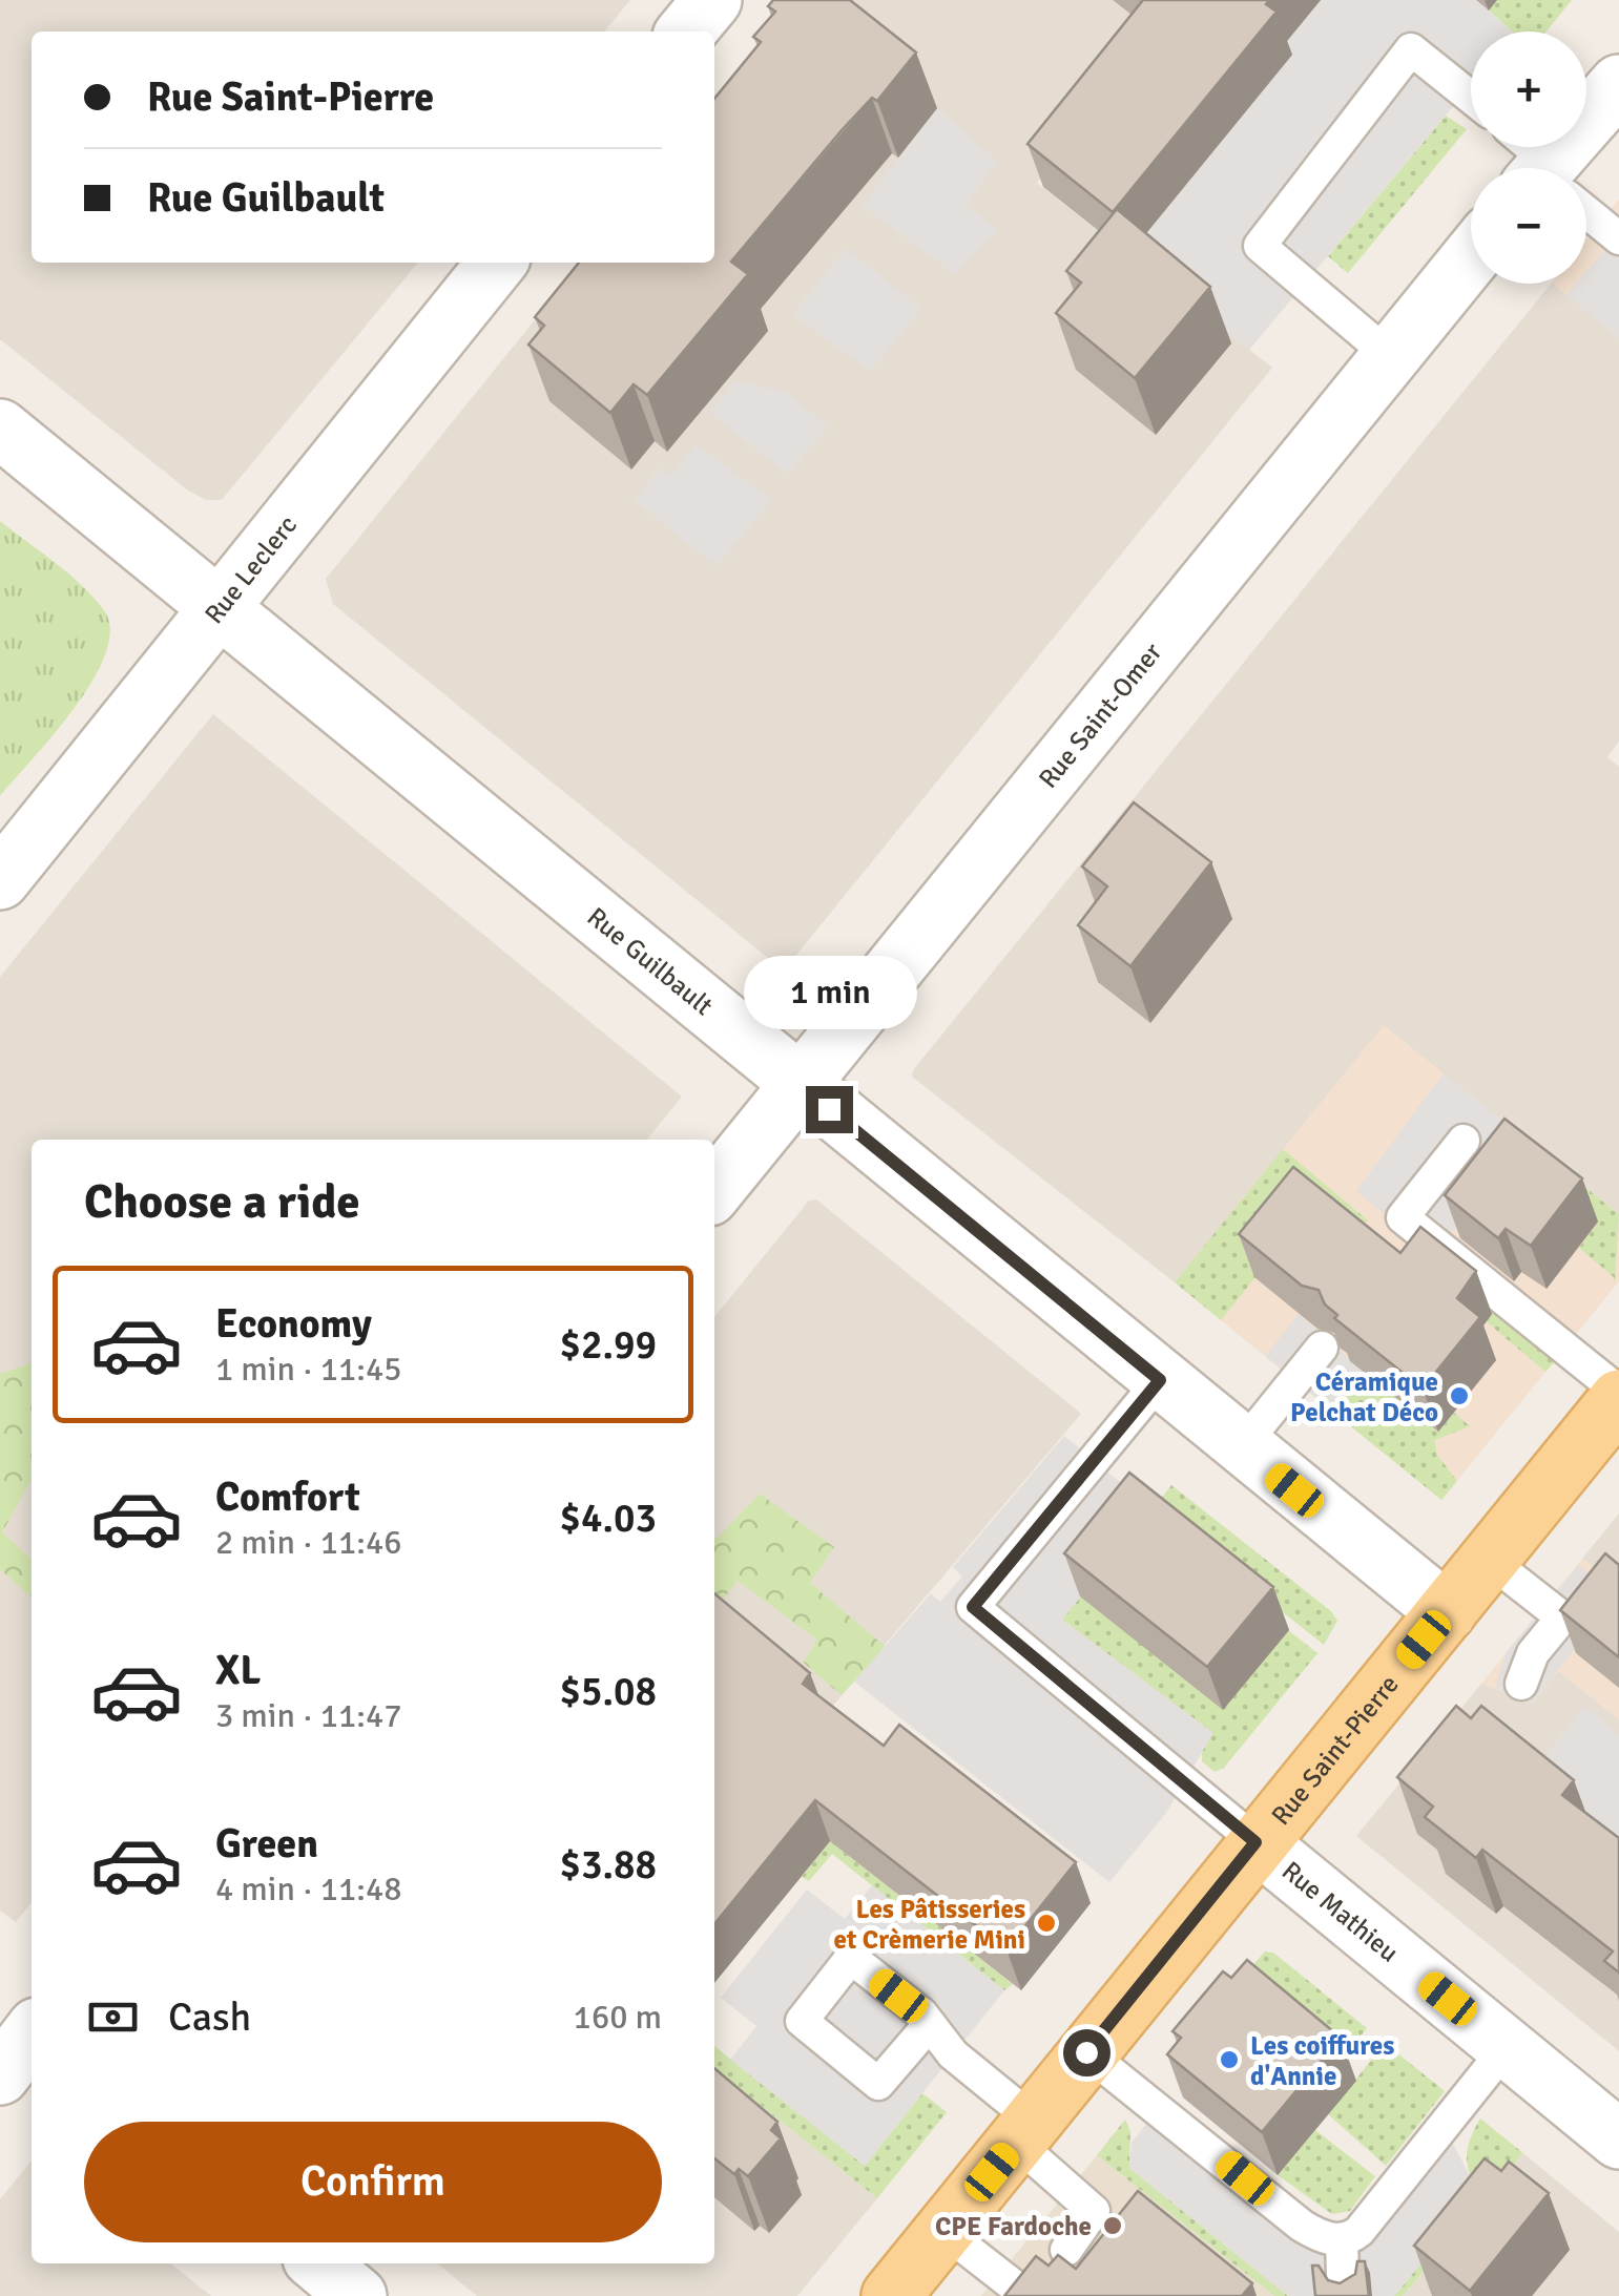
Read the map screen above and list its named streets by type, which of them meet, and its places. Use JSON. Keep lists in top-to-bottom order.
{
  "streets": {
    "main road": ["Rue Saint-Pierre"],
    "street": [
      "Rue Leclerc",
      "Rue Saint-Omer",
      "Rue Guilbault",
      "Rue Mathieu"
    ]
  },
  "crossings": [
    ["Rue Leclerc", "Rue Guilbault"],
    ["Rue Saint-Omer", "Rue Guilbault"],
    ["Rue Guilbault", "Rue Saint-Pierre"],
    ["Rue Saint-Pierre", "Rue Mathieu"]
  ],
  "places": [
    "Céramique Pelchat Déco",
    "Les Pâtisseries et Crèmerie Mini",
    "Les coiffures d'Annie",
    "CPE Fardoche"
  ],
  "page": {
    "map_buttons": ["+", "−"],
    "banner": ["Rue Saint-Pierre", "Rue Guilbault"],
    "bubble": "1 min",
    "heading": "Choose a ride",
    "list": [
      {
        "name": "Economy",
        "note": "1 min · 11:45",
        "value": "$2.99"
      },
      {
        "name": "Comfort",
        "note": "2 min · 11:46",
        "value": "$4.03"
      },
      {
        "name": "XL",
        "note": "3 min · 11:47",
        "value": "$5.08"
      },
      {
        "name": "Green",
        "note": "4 min · 11:48",
        "value": "$3.88"
      }
    ],
    "pay": ["Cash", "160 m"],
    "buttons": "Confirm"
  }
}
